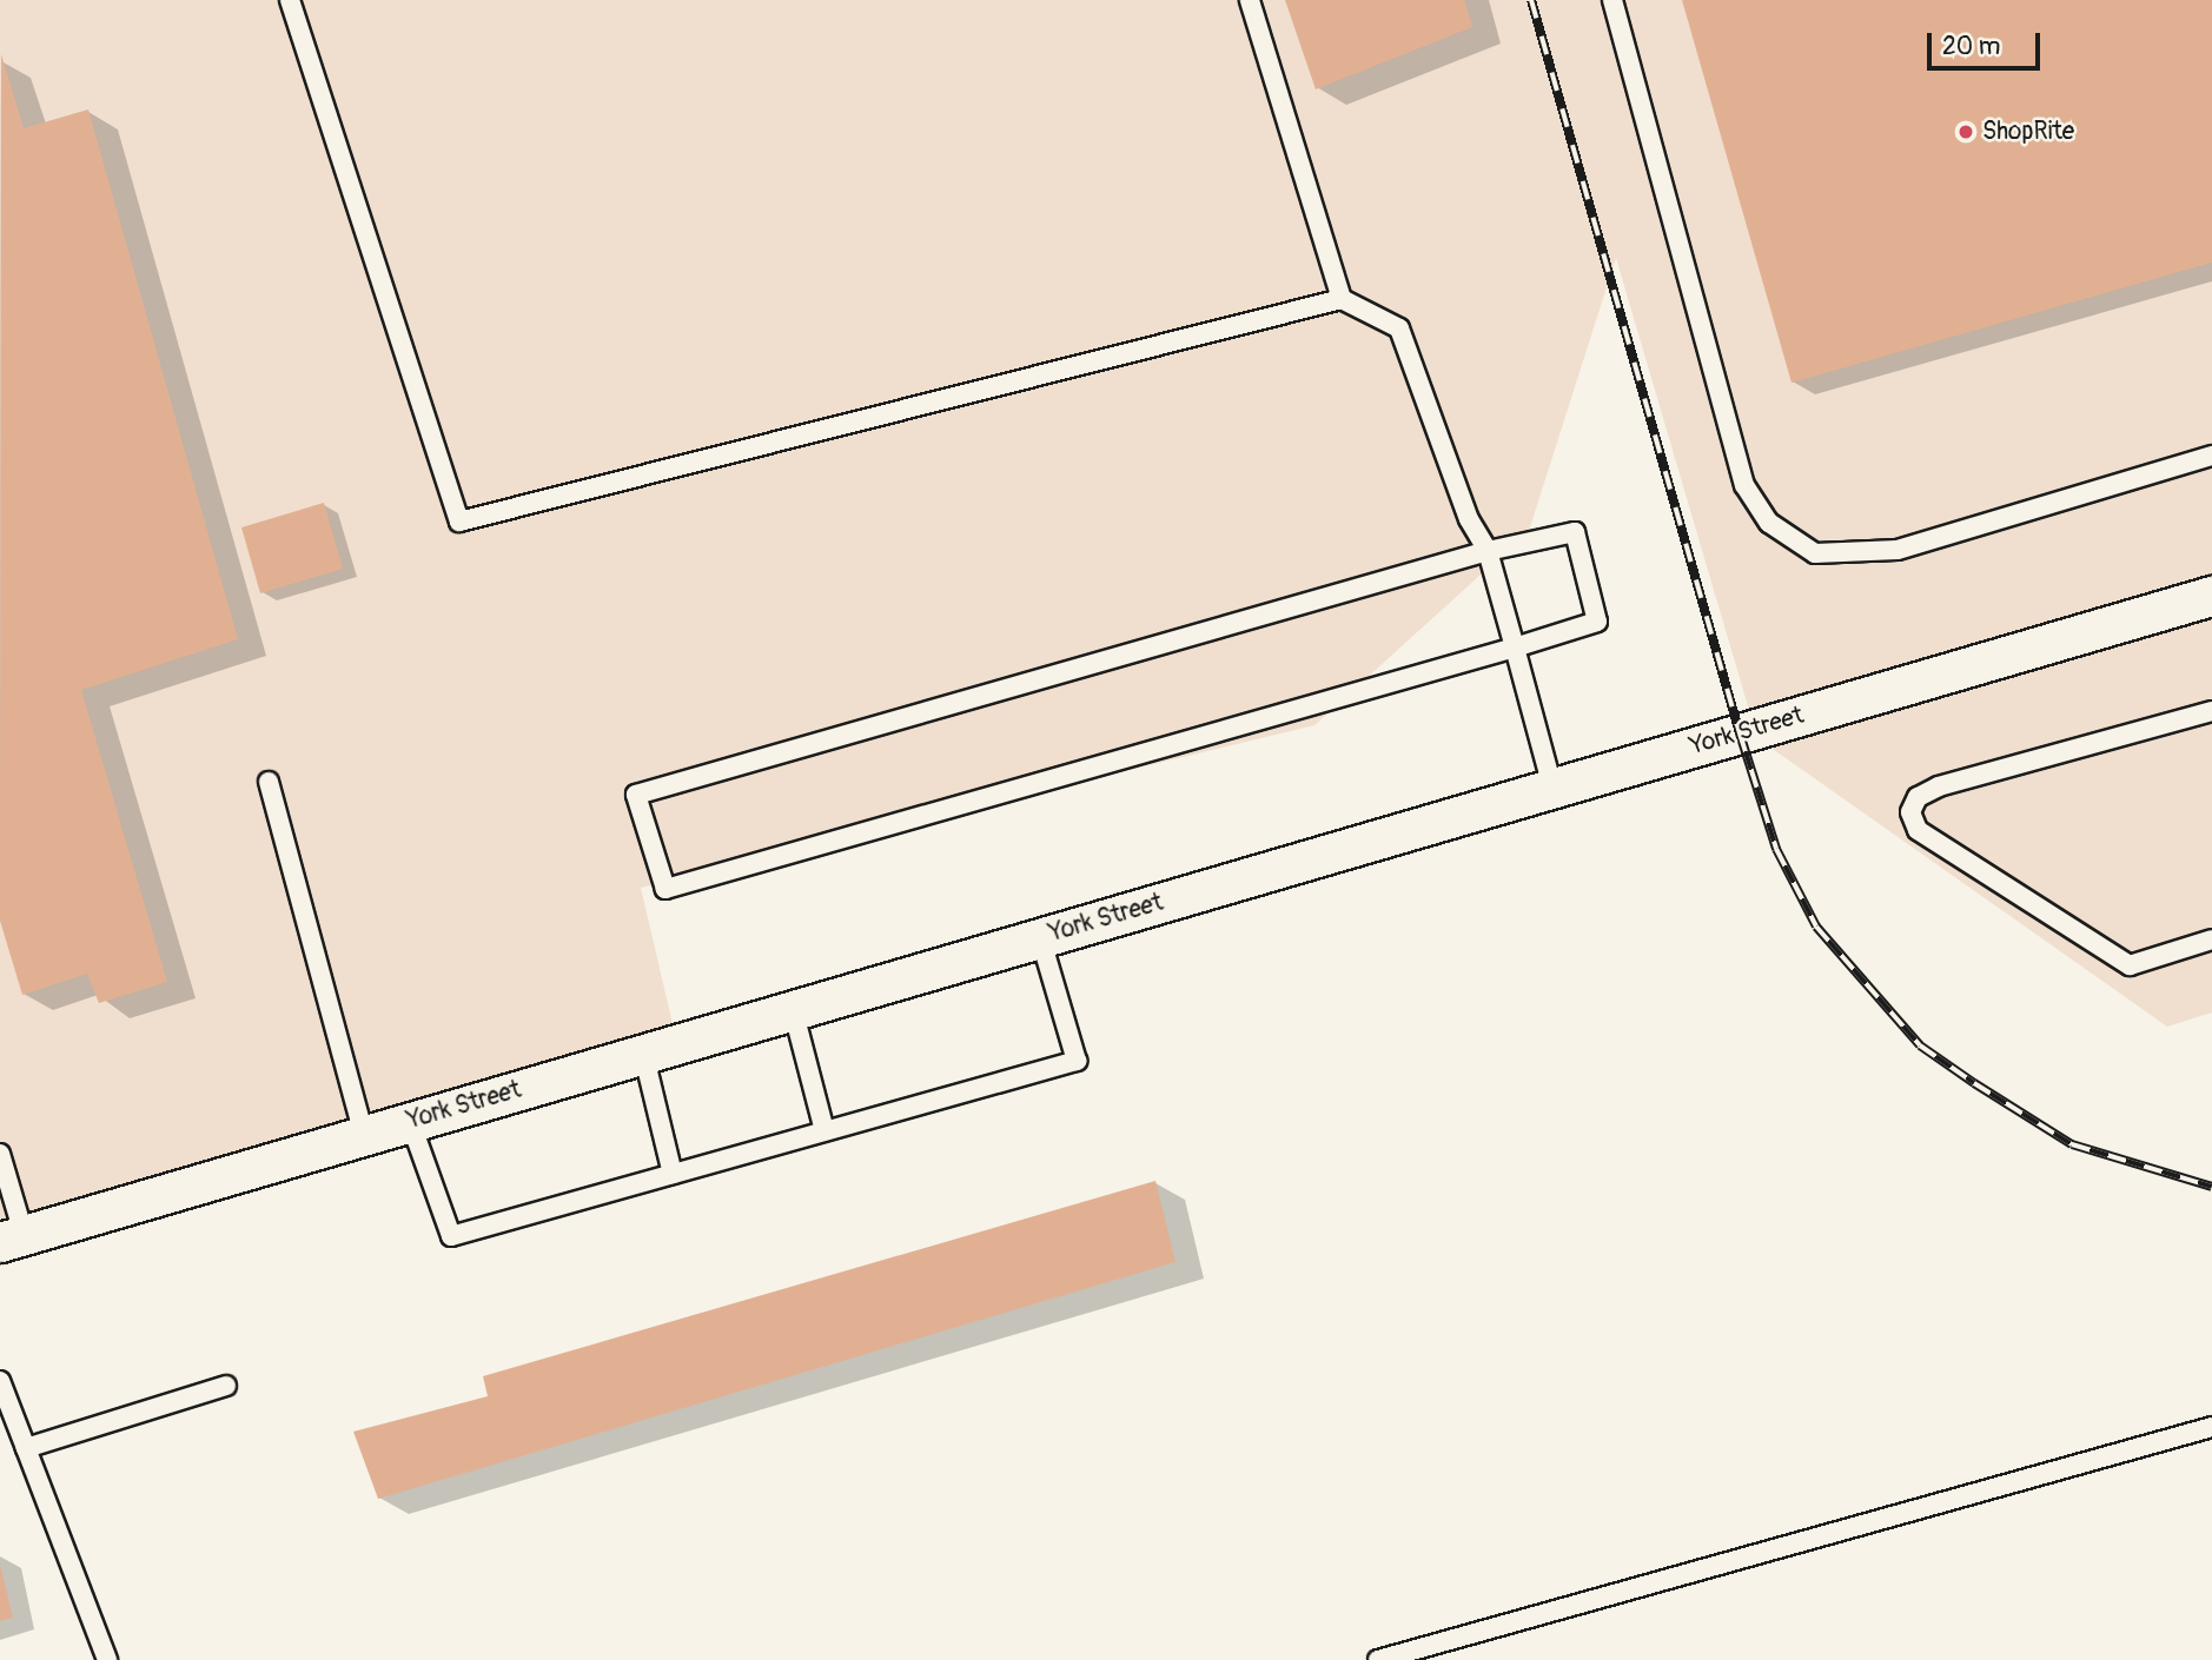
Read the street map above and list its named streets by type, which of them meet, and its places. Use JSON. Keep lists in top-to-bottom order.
{
  "streets": {
    "street": ["York Street"]
  },
  "places": ["ShopRite"],
  "scale_bar": "20 m"
}
